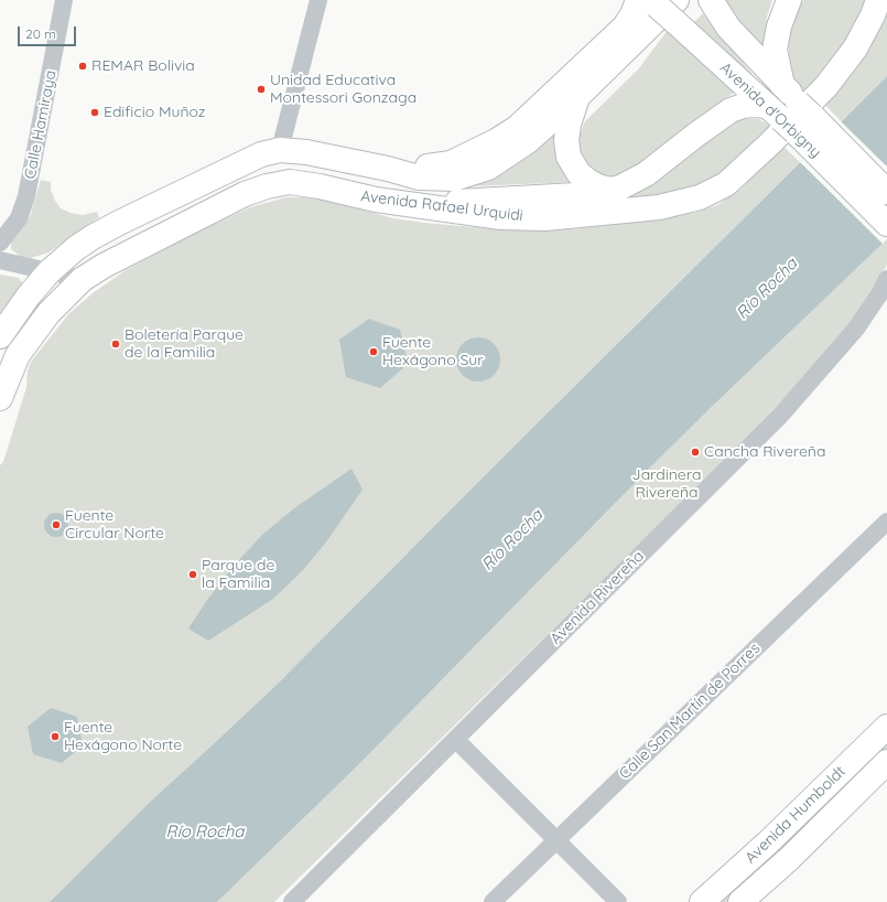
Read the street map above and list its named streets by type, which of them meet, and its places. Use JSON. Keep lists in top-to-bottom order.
{
  "streets": {
    "main road": ["Avenida d'Orbigny", "Avenida Rafael Urquidi", "Avenida Humboldt"],
    "street": ["Calle Hamiraya", "Avenida Rivereña", "Calle San Martín de Porres"]
  },
  "crossings": [
    ["Avenida d'Orbigny", "Avenida Rafael Urquidi"]
  ],
  "water": ["Río Rocha"],
  "parks": ["Jardinera Rivereña"],
  "places": [
    "REMAR Bolivia",
    "Unidad Educativa Montessori Gonzaga",
    "Edificio Muñoz",
    "Boletería Parque de la Familia",
    "Fuente Hexágono Sur",
    "Cancha Rivereña",
    "Fuente Circular Norte",
    "Parque de la Familia",
    "Fuente Hexágono Norte"
  ],
  "scale_bar": "20 m"
}
